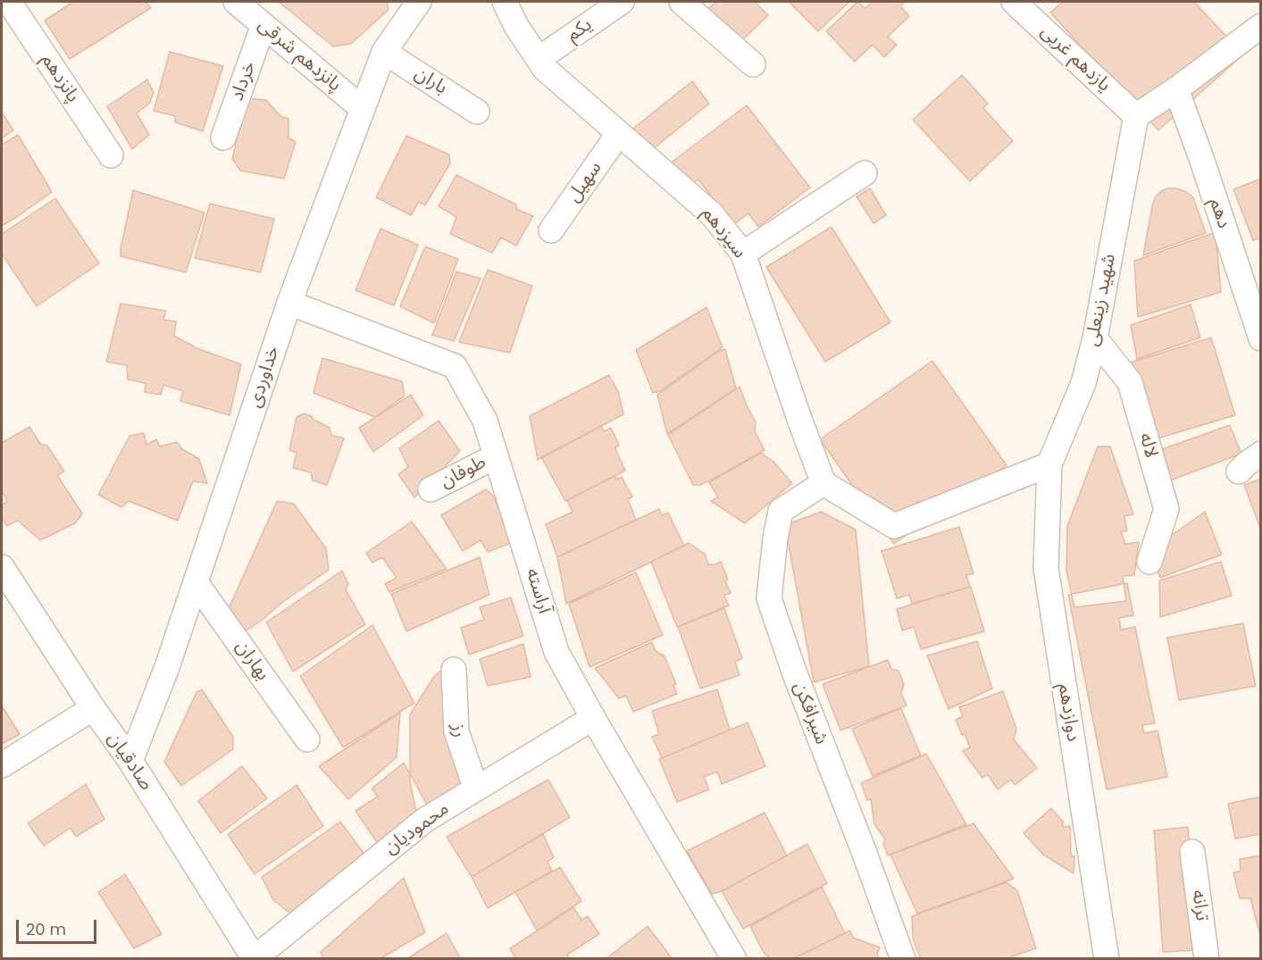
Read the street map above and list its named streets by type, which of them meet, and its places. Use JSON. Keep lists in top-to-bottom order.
{
  "streets": {
    "street": [
      "یکم",
      "پانزدهم شرقی",
      "یازدهم غربی",
      "پانزدهم",
      "خرداد",
      "باران",
      "سهیل",
      "دهم",
      "سیزدهم",
      "شهید زینعلی",
      "خداوردی",
      "لاله",
      "طوفان",
      "آراسته",
      "بهاران",
      "دوازدهم",
      "شیرافکن",
      "رز",
      "صادقیان",
      "محمودیان",
      "ترانه"
    ]
  },
  "crossings": [
    ["یکم", "سیزدهم"],
    ["پانزدهم شرقی", "خرداد"],
    ["پانزدهم شرقی", "خداوردی"],
    ["یازدهم غربی", "شهید زینعلی"],
    ["باران", "خداوردی"],
    ["سهیل", "سیزدهم"],
    ["سیزدهم", "شیرافکن"],
    ["شهید زینعلی", "لاله"],
    ["شهید زینعلی", "دوازدهم"],
    ["خداوردی", "آراسته"],
    ["خداوردی", "بهاران"],
    ["خداوردی", "صادقیان"],
    ["طوفان", "آراسته"],
    ["آراسته", "محمودیان"],
    ["رز", "محمودیان"],
    ["صادقیان", "محمودیان"]
  ],
  "scale_bar": "20 m"
}
